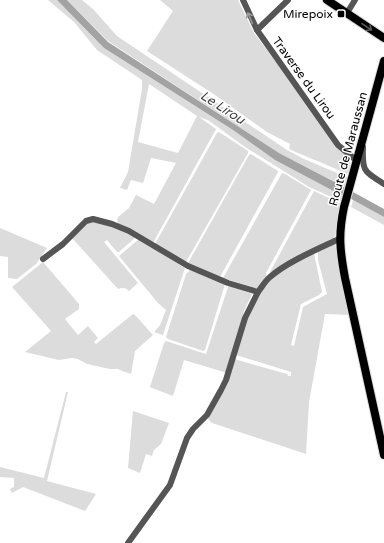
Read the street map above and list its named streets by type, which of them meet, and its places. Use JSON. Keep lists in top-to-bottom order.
{
  "streets": {
    "main road": ["Route de Maraussan"],
    "street": ["Traverse du Lirou"]
  },
  "crossings": [
    ["Traverse du Lirou", "Route de Maraussan"]
  ],
  "water": ["Le Lirou"],
  "places": {
    "transit": ["Mirepoix"]
  }
}
